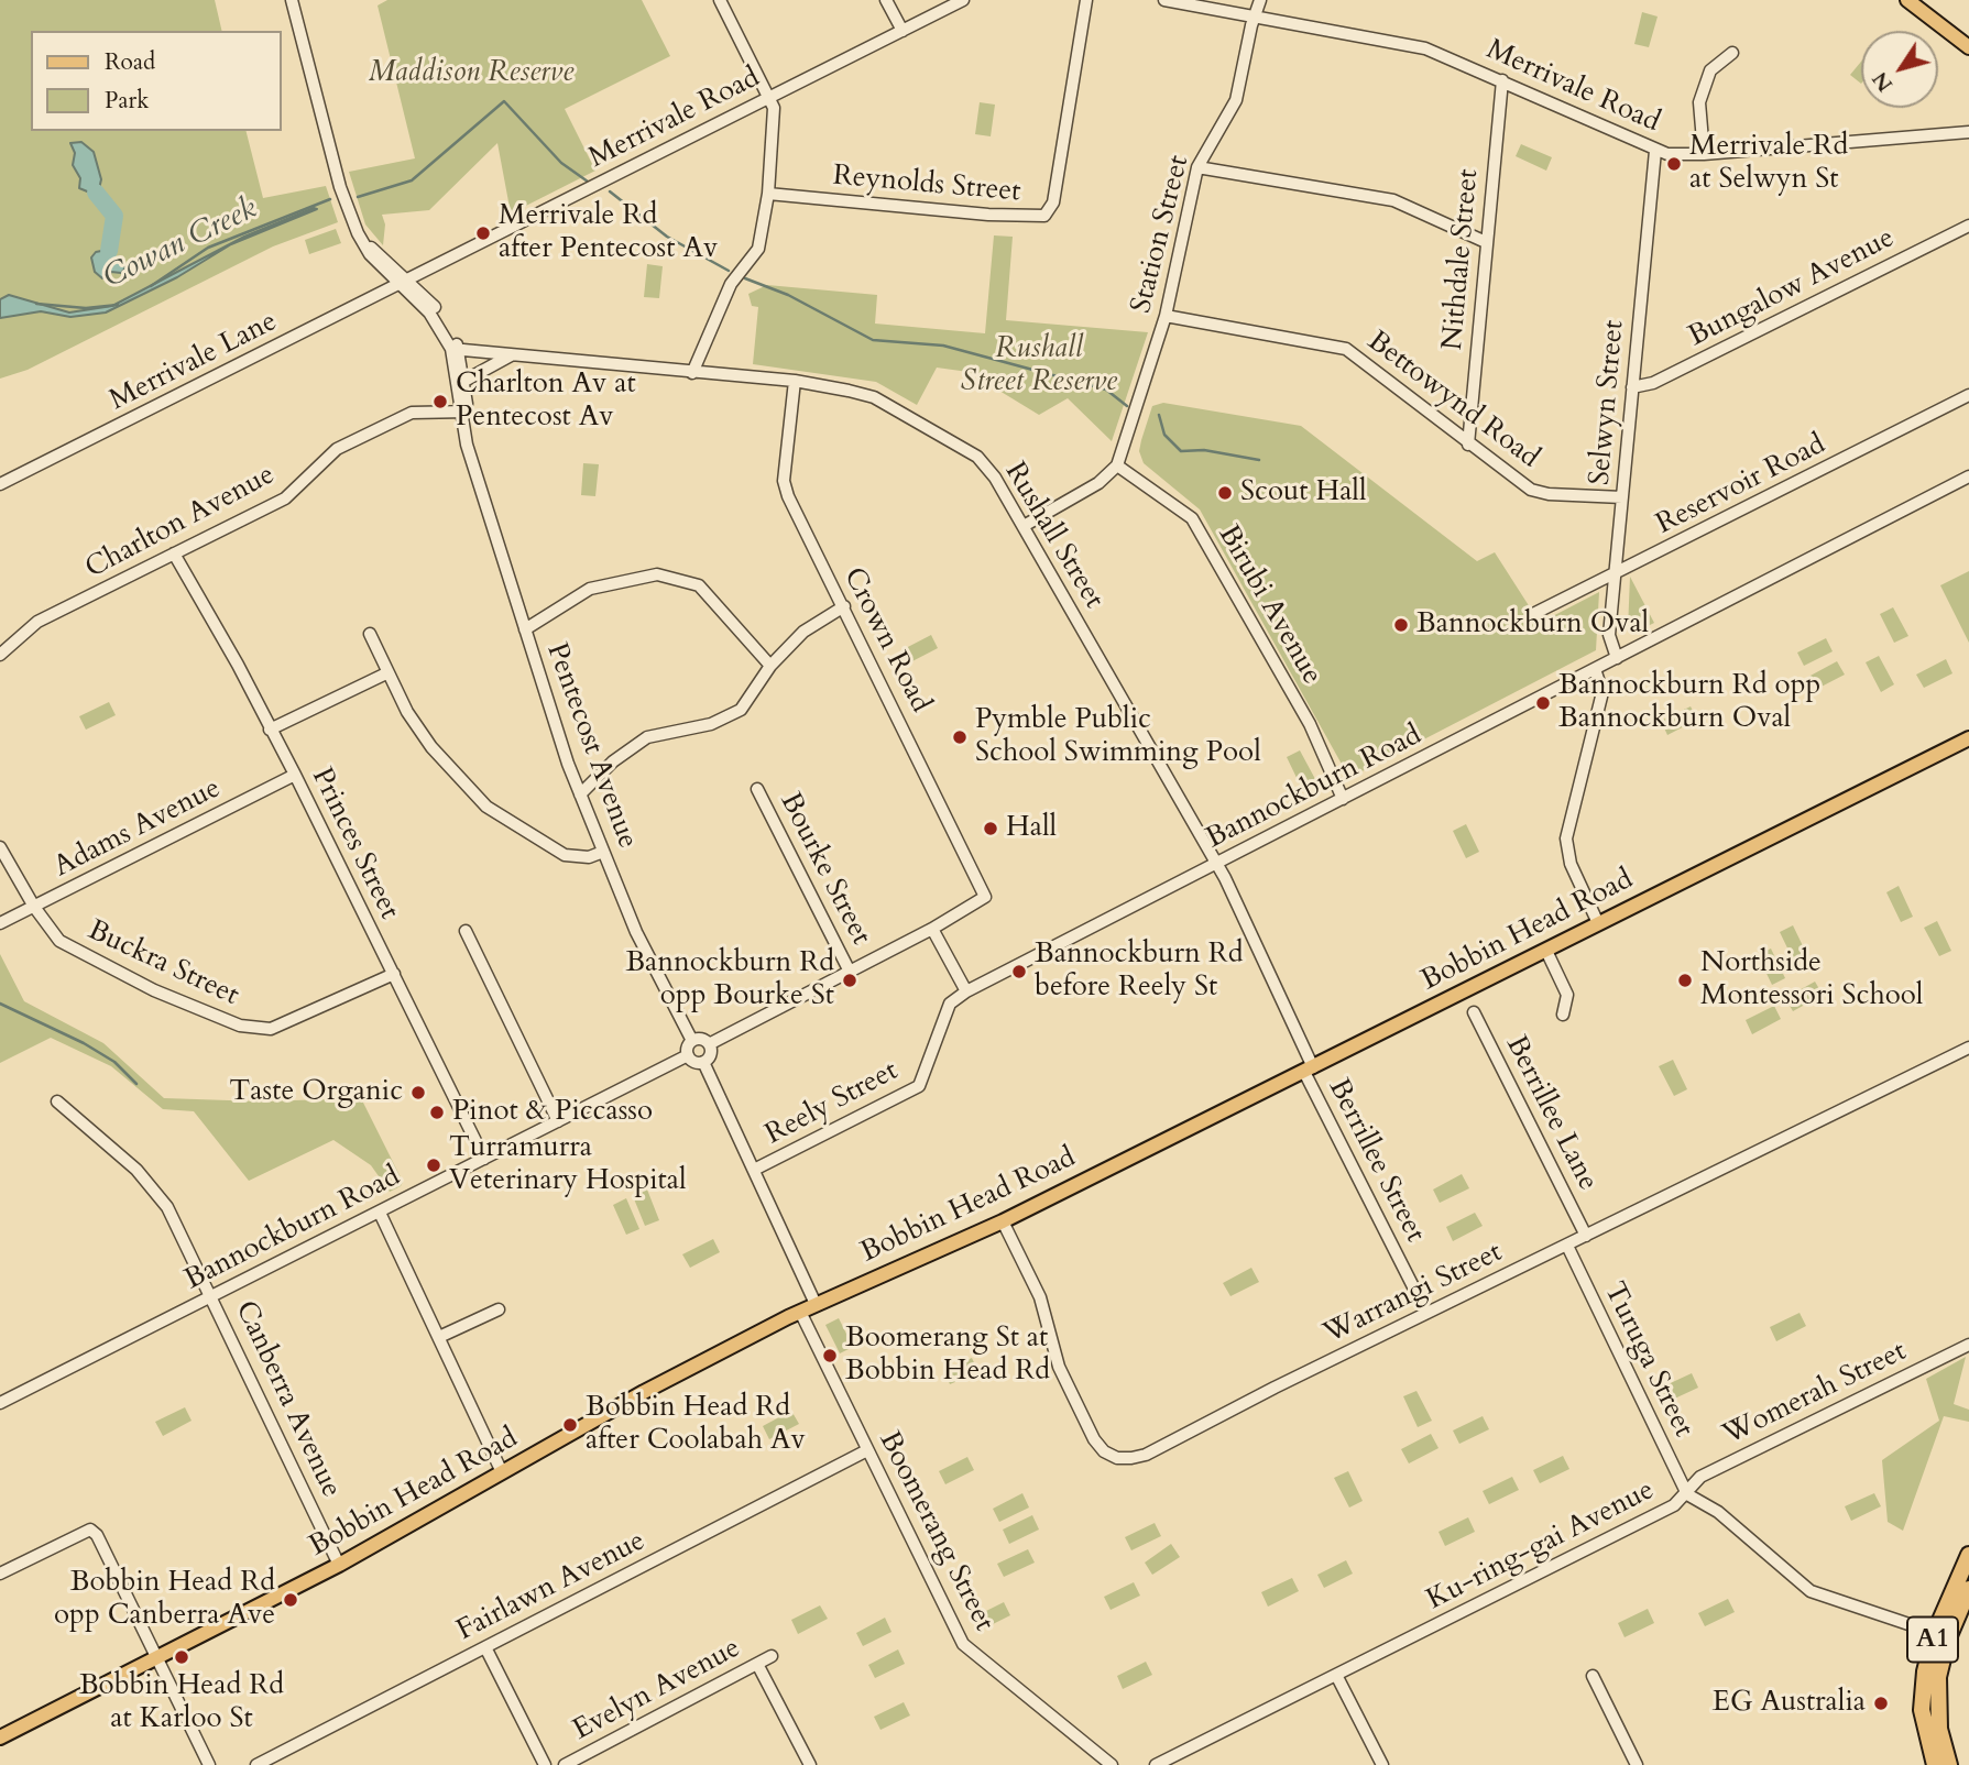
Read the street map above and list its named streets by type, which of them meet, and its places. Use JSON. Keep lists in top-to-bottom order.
{
  "streets": {
    "highway": ["A1"],
    "main road": ["Bobbin Head Road"],
    "street": [
      "Merrivale Road",
      "Reynolds Street",
      "Station Street",
      "Nithdale Street",
      "Bungalow Avenue",
      "Merrivale Lane",
      "Bettowynd Road",
      "Selwyn Street",
      "Reservoir Road",
      "Charlton Avenue",
      "Rushall Street",
      "Birubi Avenue",
      "Crown Road",
      "Pentecost Avenue",
      "Bannockburn Road",
      "Adams Avenue",
      "Princes Street",
      "Bourke Street",
      "Buckra Street",
      "Reely Street",
      "Berrillee Lane",
      "Berrillee Street",
      "Warrangi Street",
      "Turuga Street",
      "Womerah Street",
      "Canberra Avenue",
      "Boomerang Street",
      "Ku-ring-gai Avenue",
      "Fairlawn Avenue",
      "Evelyn Avenue"
    ]
  },
  "crossings": [
    ["Merrivale Road", "Station Street"],
    ["Merrivale Road", "Nithdale Street"],
    ["Merrivale Road", "Merrivale Lane"],
    ["Merrivale Road", "Selwyn Street"],
    ["Merrivale Road", "Pentecost Avenue"],
    ["Station Street", "Bettowynd Road"],
    ["Station Street", "Birubi Avenue"],
    ["Nithdale Street", "Bettowynd Road"],
    ["Bungalow Avenue", "Selwyn Street"],
    ["Merrivale Lane", "Pentecost Avenue"],
    ["Bettowynd Road", "Selwyn Street"],
    ["Selwyn Street", "Reservoir Road"],
    ["Selwyn Street", "Bannockburn Road"],
    ["Charlton Avenue", "Pentecost Avenue"],
    ["Charlton Avenue", "Princes Street"],
    ["Rushall Street", "Crown Road"],
    ["Rushall Street", "Pentecost Avenue"],
    ["Rushall Street", "Bannockburn Road"],
    ["Rushall Street", "Bobbin Head Road"],
    ["Rushall Street", "Berrillee Street"],
    ["Birubi Avenue", "Bannockburn Road"],
    ["Pentecost Avenue", "Bannockburn Road"],
    ["Bannockburn Road", "Princes Street"],
    ["Bannockburn Road", "Reely Street"],
    ["Bannockburn Road", "Canberra Avenue"],
    ["Adams Avenue", "Princes Street"],
    ["Adams Avenue", "Buckra Street"],
    ["Princes Street", "Buckra Street"],
    ["Bobbin Head Road", "Berrillee Street"],
    ["Bobbin Head Road", "Warrangi Street"],
    ["Bobbin Head Road", "Canberra Avenue"],
    ["Bobbin Head Road", "Boomerang Street"],
    ["Berrillee Lane", "Warrangi Street"],
    ["Berrillee Street", "Warrangi Street"],
    ["Warrangi Street", "Turuga Street"],
    ["Turuga Street", "Womerah Street"],
    ["Turuga Street", "Ku-ring-gai Avenue"],
    ["Womerah Street", "Ku-ring-gai Avenue"],
    ["Boomerang Street", "Fairlawn Avenue"],
    ["Ku-ring-gai Avenue", "A1"]
  ],
  "water": ["Cowan Creek"],
  "parks": ["Maddison Reserve", "Rushall Street Reserve"],
  "places": [
    "Merrivale Rd at Selwyn St",
    "Merrivale Rd after Pentecost Av",
    "Charlton Av at Pentecost Av",
    "Scout Hall",
    "Bannockburn Oval",
    "Bannockburn Rd opp Bannockburn Oval",
    "Pymble Public School Swimming Pool",
    "Hall",
    "Bannockburn Rd before Reely St",
    "Bannockburn Rd opp Bourke St",
    "Northside Montessori School",
    "Taste Organic",
    "Pinot & Piccasso",
    "Turramurra Veterinary Hospital",
    "Boomerang St at Bobbin Head Rd",
    "Bobbin Head Rd after Coolabah Av",
    "Bobbin Head Rd opp Canberra Ave",
    "Bobbin Head Rd at Karloo St",
    "EG Australia"
  ],
  "legend": ["Road", "Park"],
  "north": "bottom left"
}
